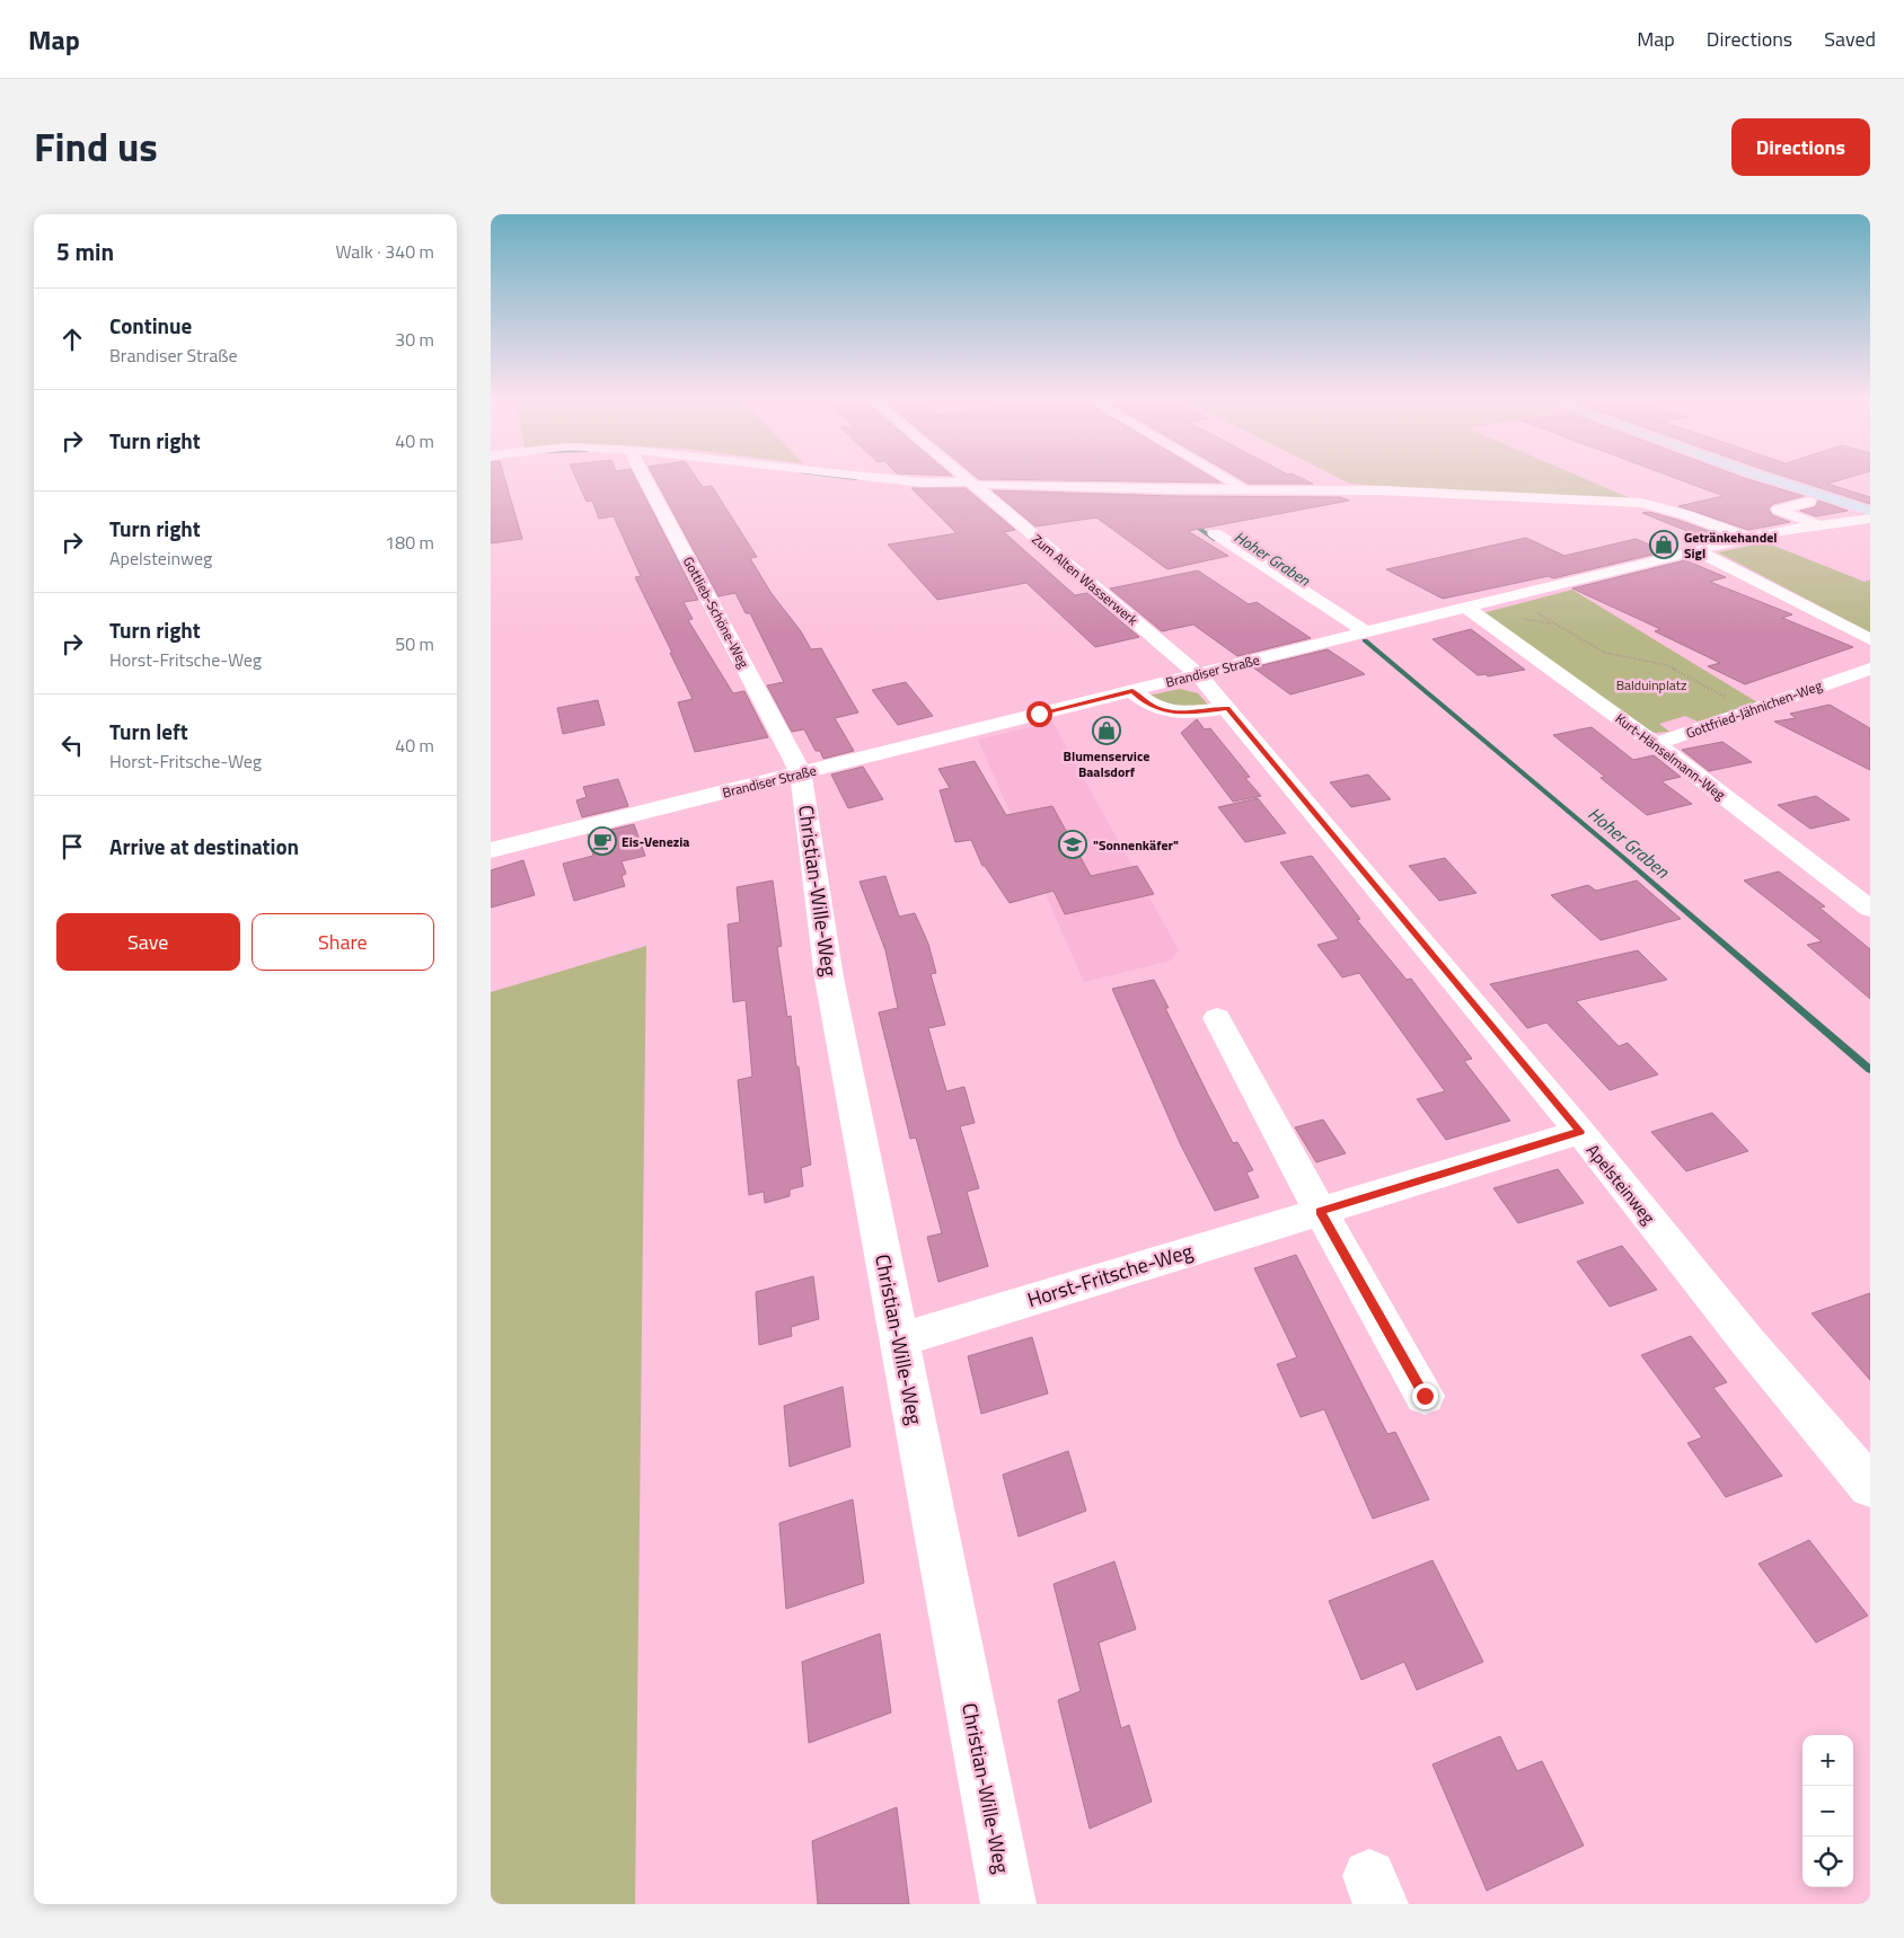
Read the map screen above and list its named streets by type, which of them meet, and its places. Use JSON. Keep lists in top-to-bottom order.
{
  "streets": {
    "street": [
      "Zum Alten Wasserwerk",
      "Gottlieb-Schöne-Weg",
      "Brandiser Straße",
      "Gottfried-Jähnichen-Weg",
      "Kurt-Hänselmann-Weg",
      "Christian-Wille-Weg",
      "Apelsteinweg",
      "Horst-Fritsche-Weg"
    ]
  },
  "crossings": [
    ["Zum Alten Wasserwerk", "Brandiser Straße"],
    ["Zum Alten Wasserwerk", "Apelsteinweg"],
    ["Gottlieb-Schöne-Weg", "Brandiser Straße"],
    ["Gottlieb-Schöne-Weg", "Christian-Wille-Weg"],
    ["Brandiser Straße", "Kurt-Hänselmann-Weg"],
    ["Brandiser Straße", "Christian-Wille-Weg"],
    ["Brandiser Straße", "Apelsteinweg"],
    ["Gottfried-Jähnichen-Weg", "Kurt-Hänselmann-Weg"],
    ["Christian-Wille-Weg", "Horst-Fritsche-Weg"],
    ["Apelsteinweg", "Horst-Fritsche-Weg"]
  ],
  "water": ["Hoher Graben"],
  "parks": ["Balduinplatz"],
  "places": {
    "shop": ["Getränkehandel Sigl", "Blumenservice Baalsdorf"],
    "cafe": ["Eis-Venezia"],
    "school or university": ["\"Sonnenkäfer\""]
  },
  "page": {
    "header": "Map",
    "nav": ["Map", "Directions", "Saved"],
    "title": "Find us",
    "buttons": [
      "Directions",
      ["Save", "Share"]
    ],
    "heading": ["5 min", "Walk · 340 m"],
    "list": [
      ["Continue", "Brandiser Straße", "30 m"],
      ["Turn right", "40 m"],
      ["Turn right", "Apelsteinweg", "180 m"],
      ["Turn right", "Horst-Fritsche-Weg", "50 m"],
      ["Turn left", "Horst-Fritsche-Weg", "40 m"],
      "Arrive at destination"
    ],
    "map_buttons": ["+", "−"]
  }
}
